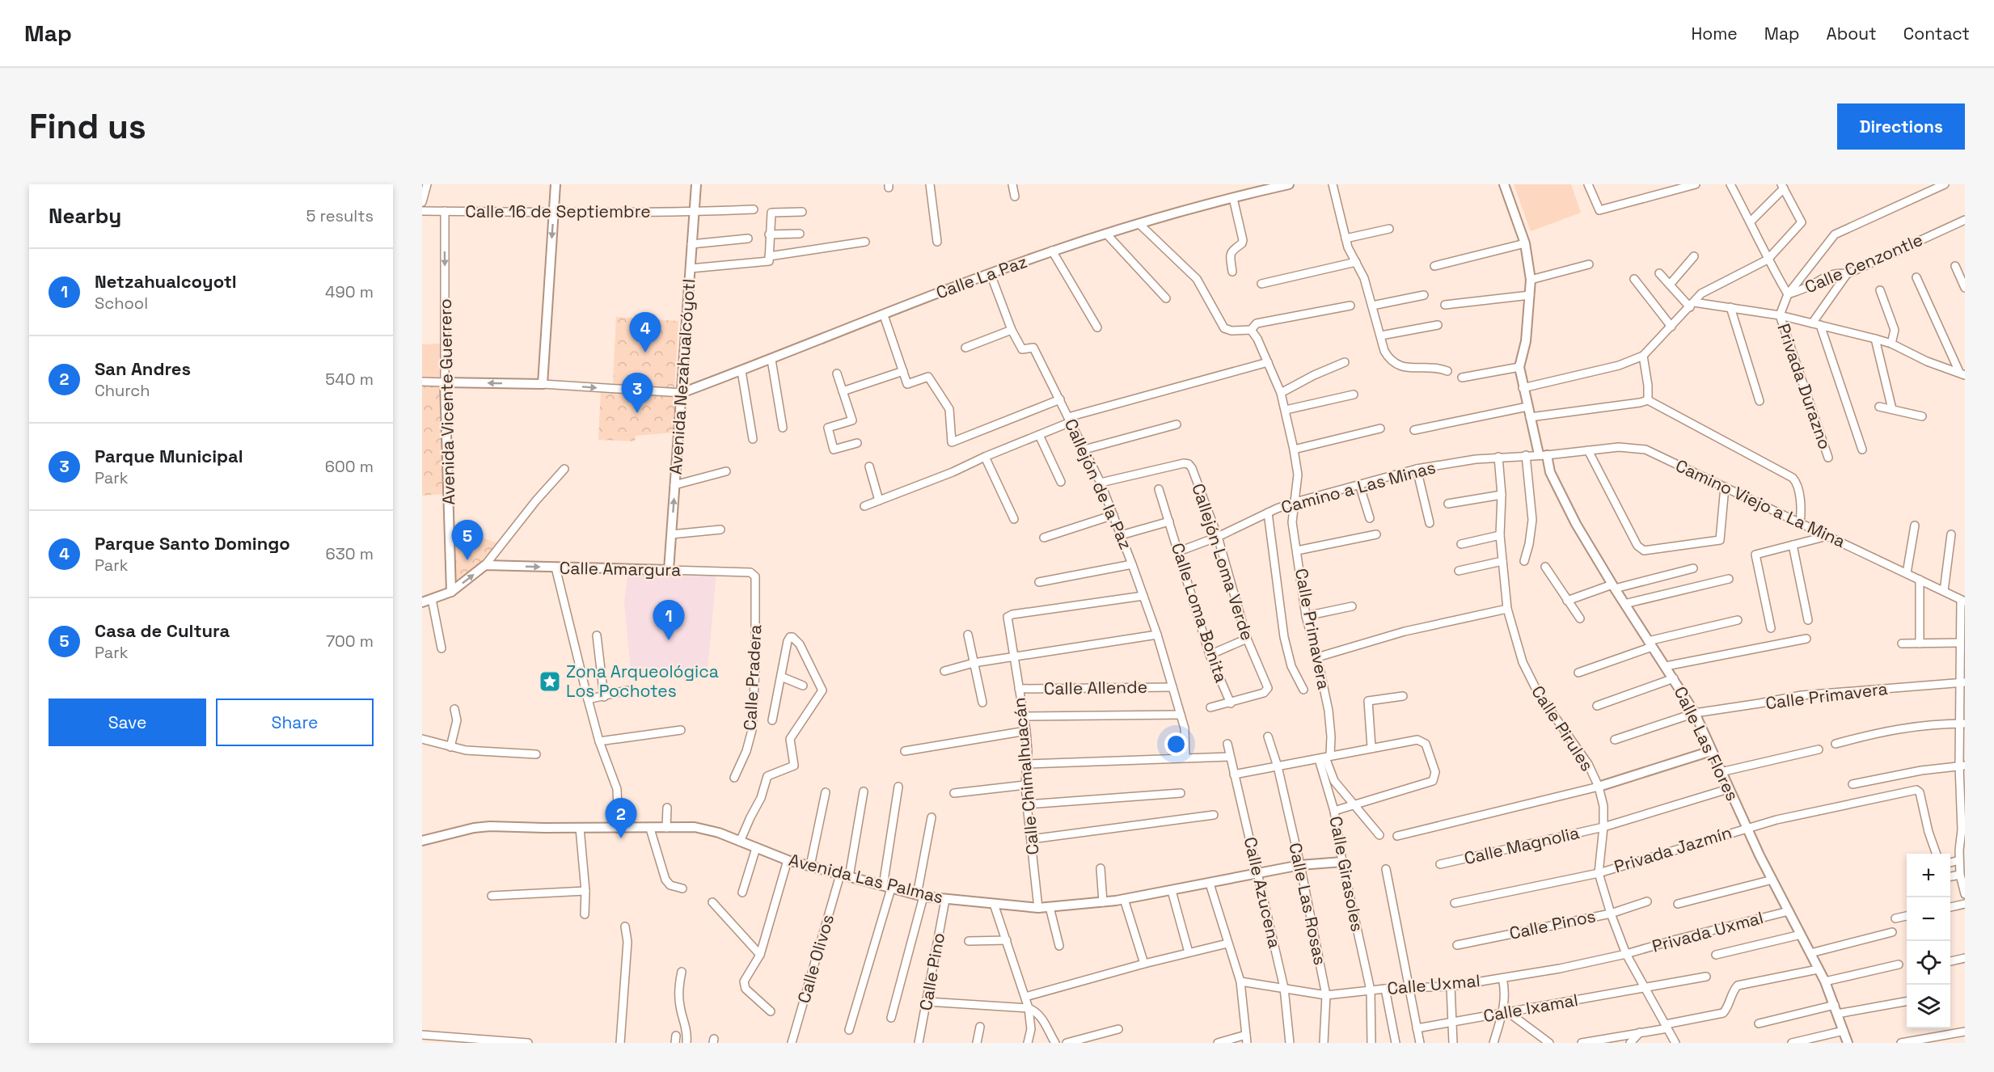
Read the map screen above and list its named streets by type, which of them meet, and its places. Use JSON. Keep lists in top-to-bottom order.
{
  "streets": {
    "main road": [
      "Calle La Paz",
      "Avenida Nezahualcóyotl",
      "Avenida Vicente Guerrero",
      "Calle Amargura",
      "Calle Las Flores",
      "Avenida Las Palmas"
    ],
    "street": [
      "Calle 16 de Septiembre",
      "Calle Cenzontle",
      "Privada Durazno",
      "Callejón de la Paz",
      "Camino a Las Minas",
      "Camino Viejo a La Mina",
      "Callejón Loma Verde",
      "Calle Loma Bonita",
      "Calle Primavera",
      "Calle Pradera",
      "Calle Allende",
      "Calle Pirules",
      "Calle Chimalhuacán",
      "Calle Magnolia",
      "Privada Jazmín",
      "Calle Girasoles",
      "Calle Azucena",
      "Calle Las Rosas",
      "Calle Pinos",
      "Privada Uxmal",
      "Calle Olivos",
      "Calle Pino",
      "Calle Uxmal",
      "Calle Ixamal"
    ]
  },
  "crossings": [
    ["Calle 16 de Septiembre", "Avenida Nezahualcóyotl"],
    ["Calle 16 de Septiembre", "Avenida Vicente Guerrero"],
    ["Calle La Paz", "Avenida Nezahualcóyotl"],
    ["Calle La Paz", "Callejón de la Paz"],
    ["Avenida Nezahualcóyotl", "Calle Amargura"],
    ["Callejón de la Paz", "Callejón Loma Verde"],
    ["Callejón de la Paz", "Calle Allende"],
    ["Callejón de la Paz", "Calle Chimalhuacán"],
    ["Camino a Las Minas", "Camino Viejo a La Mina"],
    ["Camino a Las Minas", "Callejón Loma Verde"],
    ["Camino a Las Minas", "Calle Loma Bonita"],
    ["Camino a Las Minas", "Calle Primavera"],
    ["Camino a Las Minas", "Calle Pirules"],
    ["Camino a Las Minas", "Calle Las Flores"],
    ["Camino Viejo a La Mina", "Calle Las Flores"],
    ["Callejón Loma Verde", "Calle Loma Bonita"],
    ["Calle Amargura", "Calle Pradera"],
    ["Calle Primavera", "Calle Las Flores"],
    ["Calle Primavera", "Calle Girasoles"],
    ["Calle Allende", "Calle Chimalhuacán"],
    ["Calle Pirules", "Calle Magnolia"],
    ["Calle Pirules", "Privada Jazmín"],
    ["Calle Pirules", "Calle Pinos"],
    ["Calle Pirules", "Privada Uxmal"],
    ["Calle Pirules", "Calle Uxmal"],
    ["Calle Pirules", "Calle Ixamal"],
    ["Calle Las Flores", "Calle Magnolia"],
    ["Calle Las Flores", "Privada Jazmín"],
    ["Calle Las Flores", "Privada Uxmal"],
    ["Calle Chimalhuacán", "Avenida Las Palmas"],
    ["Calle Girasoles", "Avenida Las Palmas"],
    ["Calle Girasoles", "Calle Uxmal"],
    ["Avenida Las Palmas", "Calle Azucena"],
    ["Avenida Las Palmas", "Calle Las Rosas"],
    ["Avenida Las Palmas", "Calle Olivos"],
    ["Avenida Las Palmas", "Calle Pino"],
    ["Calle Azucena", "Calle Uxmal"],
    ["Calle Las Rosas", "Calle Uxmal"],
    ["Privada Uxmal", "Calle Uxmal"]
  ],
  "one_way": ["Avenida Vicente Guerrero"],
  "places": {
    "place": ["Zona Arqueológica Los Pochotes"]
  },
  "page": {
    "header": "Map",
    "nav": [
      "Home",
      "Map",
      "About",
      "Contact"
    ],
    "buttons": [
      "Directions",
      ["Save", "Share"]
    ],
    "title": "Find us",
    "heading": ["Nearby", "5 results"],
    "list": [
      {
        "mark": "1",
        "name": "Netzahualcoyotl",
        "note": "School",
        "value": "490 m"
      },
      {
        "mark": "2",
        "name": "San Andres",
        "note": "Church",
        "value": "540 m"
      },
      {
        "mark": "3",
        "name": "Parque Municipal",
        "note": "Park",
        "value": "600 m"
      },
      {
        "mark": "4",
        "name": "Parque Santo Domingo",
        "note": "Park",
        "value": "630 m"
      },
      {
        "mark": "5",
        "name": "Casa de Cultura",
        "note": "Park",
        "value": "700 m"
      }
    ],
    "pins": [
      "4",
      "3",
      "5",
      "1",
      "2"
    ],
    "map_buttons": ["+", "−"]
  }
}
